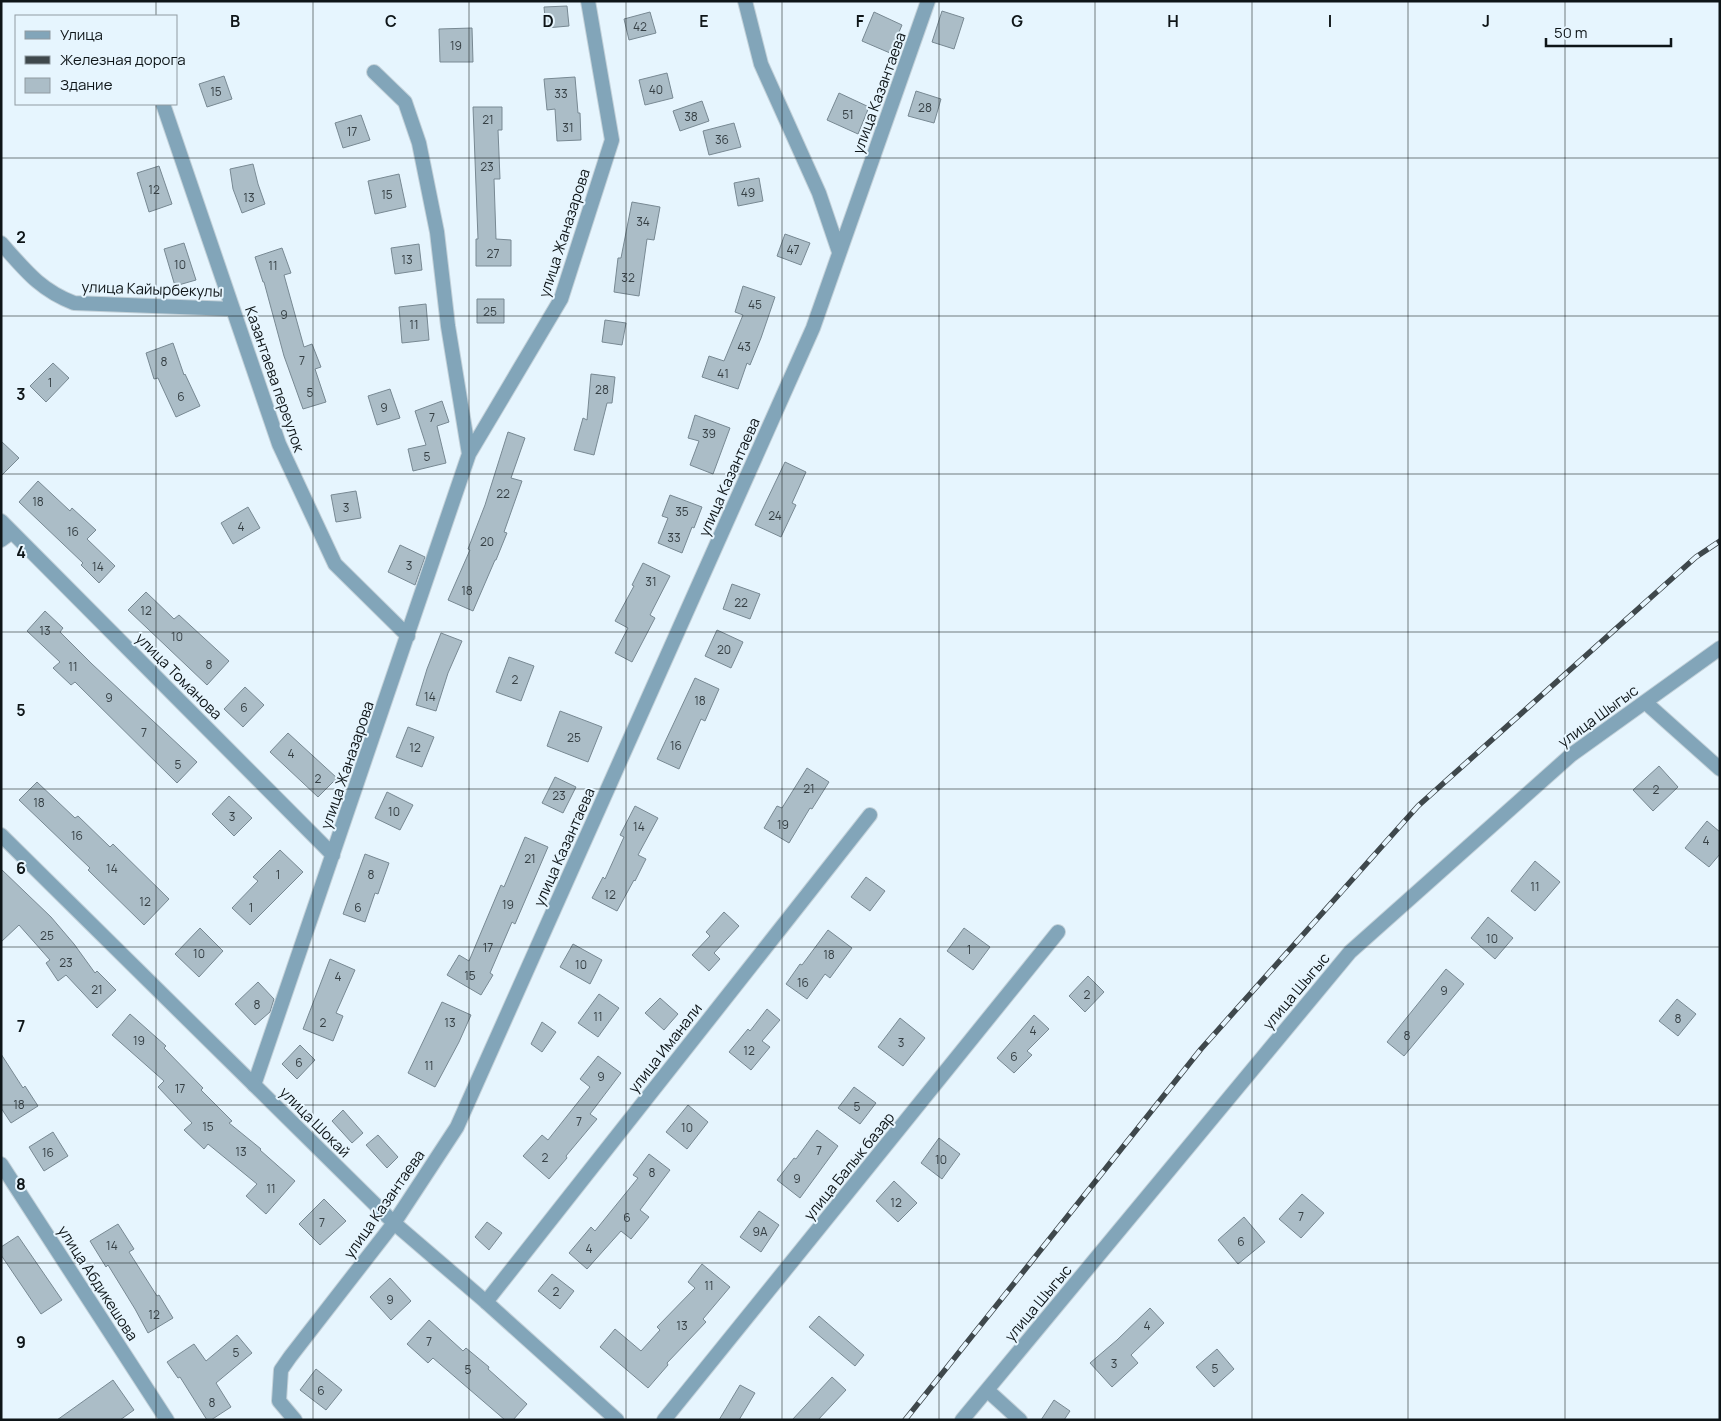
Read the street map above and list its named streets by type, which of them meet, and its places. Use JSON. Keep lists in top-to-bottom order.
{
  "streets": {
    "street": [
      "улица Казантаева",
      "улица Жаназарова",
      "улица Кайырбекулы",
      "Казантаева переулок",
      "улица Томанова",
      "улица Шыгыс",
      "улица Иманали",
      "улица Шокай",
      "улица Балык базар",
      "улица Абдикешова"
    ]
  },
  "crossings": [
    ["улица Казантаева", "улица Шокай"],
    ["улица Жаназарова", "Казантаева переулок"],
    ["улица Жаназарова", "улица Томанова"],
    ["улица Жаназарова", "улица Шокай"],
    ["улица Кайырбекулы", "Казантаева переулок"],
    ["улица Иманали", "улица Шокай"]
  ],
  "house_numbers": [
    "42",
    "19",
    "40",
    "15",
    "33",
    "28",
    "51",
    "38",
    "21",
    "31",
    "17",
    "36",
    "23",
    "12",
    "49",
    "15",
    "13",
    "34",
    "47",
    "27",
    "13",
    "10",
    "11",
    "32",
    "45",
    "25",
    "9",
    "11",
    "43",
    "7",
    "8",
    "41",
    "1",
    "28",
    "5",
    "6",
    "9",
    "7",
    "39",
    "5",
    "22",
    "18",
    "3",
    "35",
    "24",
    "4",
    "16",
    "33",
    "20",
    "3",
    "14",
    "31",
    "18",
    "22",
    "12",
    "13",
    "10",
    "20",
    "8",
    "11",
    "2",
    "14",
    "9",
    "18",
    "6",
    "7",
    "25",
    "16",
    "12",
    "4",
    "5",
    "2",
    "21",
    "2",
    "23",
    "18",
    "10",
    "3",
    "19",
    "14",
    "16",
    "4",
    "21",
    "14",
    "1",
    "8",
    "11",
    "12",
    "12",
    "19",
    "1",
    "6",
    "25",
    "10",
    "17",
    "1",
    "10",
    "18",
    "23",
    "10",
    "15",
    "4",
    "16",
    "21",
    "9",
    "2",
    "8",
    "11",
    "8",
    "2",
    "13",
    "4",
    "8",
    "19",
    "3",
    "12",
    "6",
    "6",
    "11",
    "9",
    "17",
    "18",
    "5",
    "7",
    "15",
    "10",
    "7",
    "13",
    "16",
    "2",
    "10",
    "8",
    "9",
    "11",
    "12",
    "7",
    "6",
    "7",
    "9А",
    "6",
    "14",
    "4",
    "11",
    "2",
    "9",
    "12",
    "13",
    "4",
    "7",
    "5",
    "3",
    "5",
    "5",
    "6",
    "8"
  ],
  "legend": ["Улица", "Железная дорога", "Здание"],
  "scale_bar": "50 m",
  "grid": {
    "columns": [
      "B",
      "C",
      "D",
      "E",
      "F",
      "G",
      "H",
      "I",
      "J"
    ],
    "rows": [
      "2",
      "3",
      "4",
      "5",
      "6",
      "7",
      "8",
      "9"
    ]
  }
}
